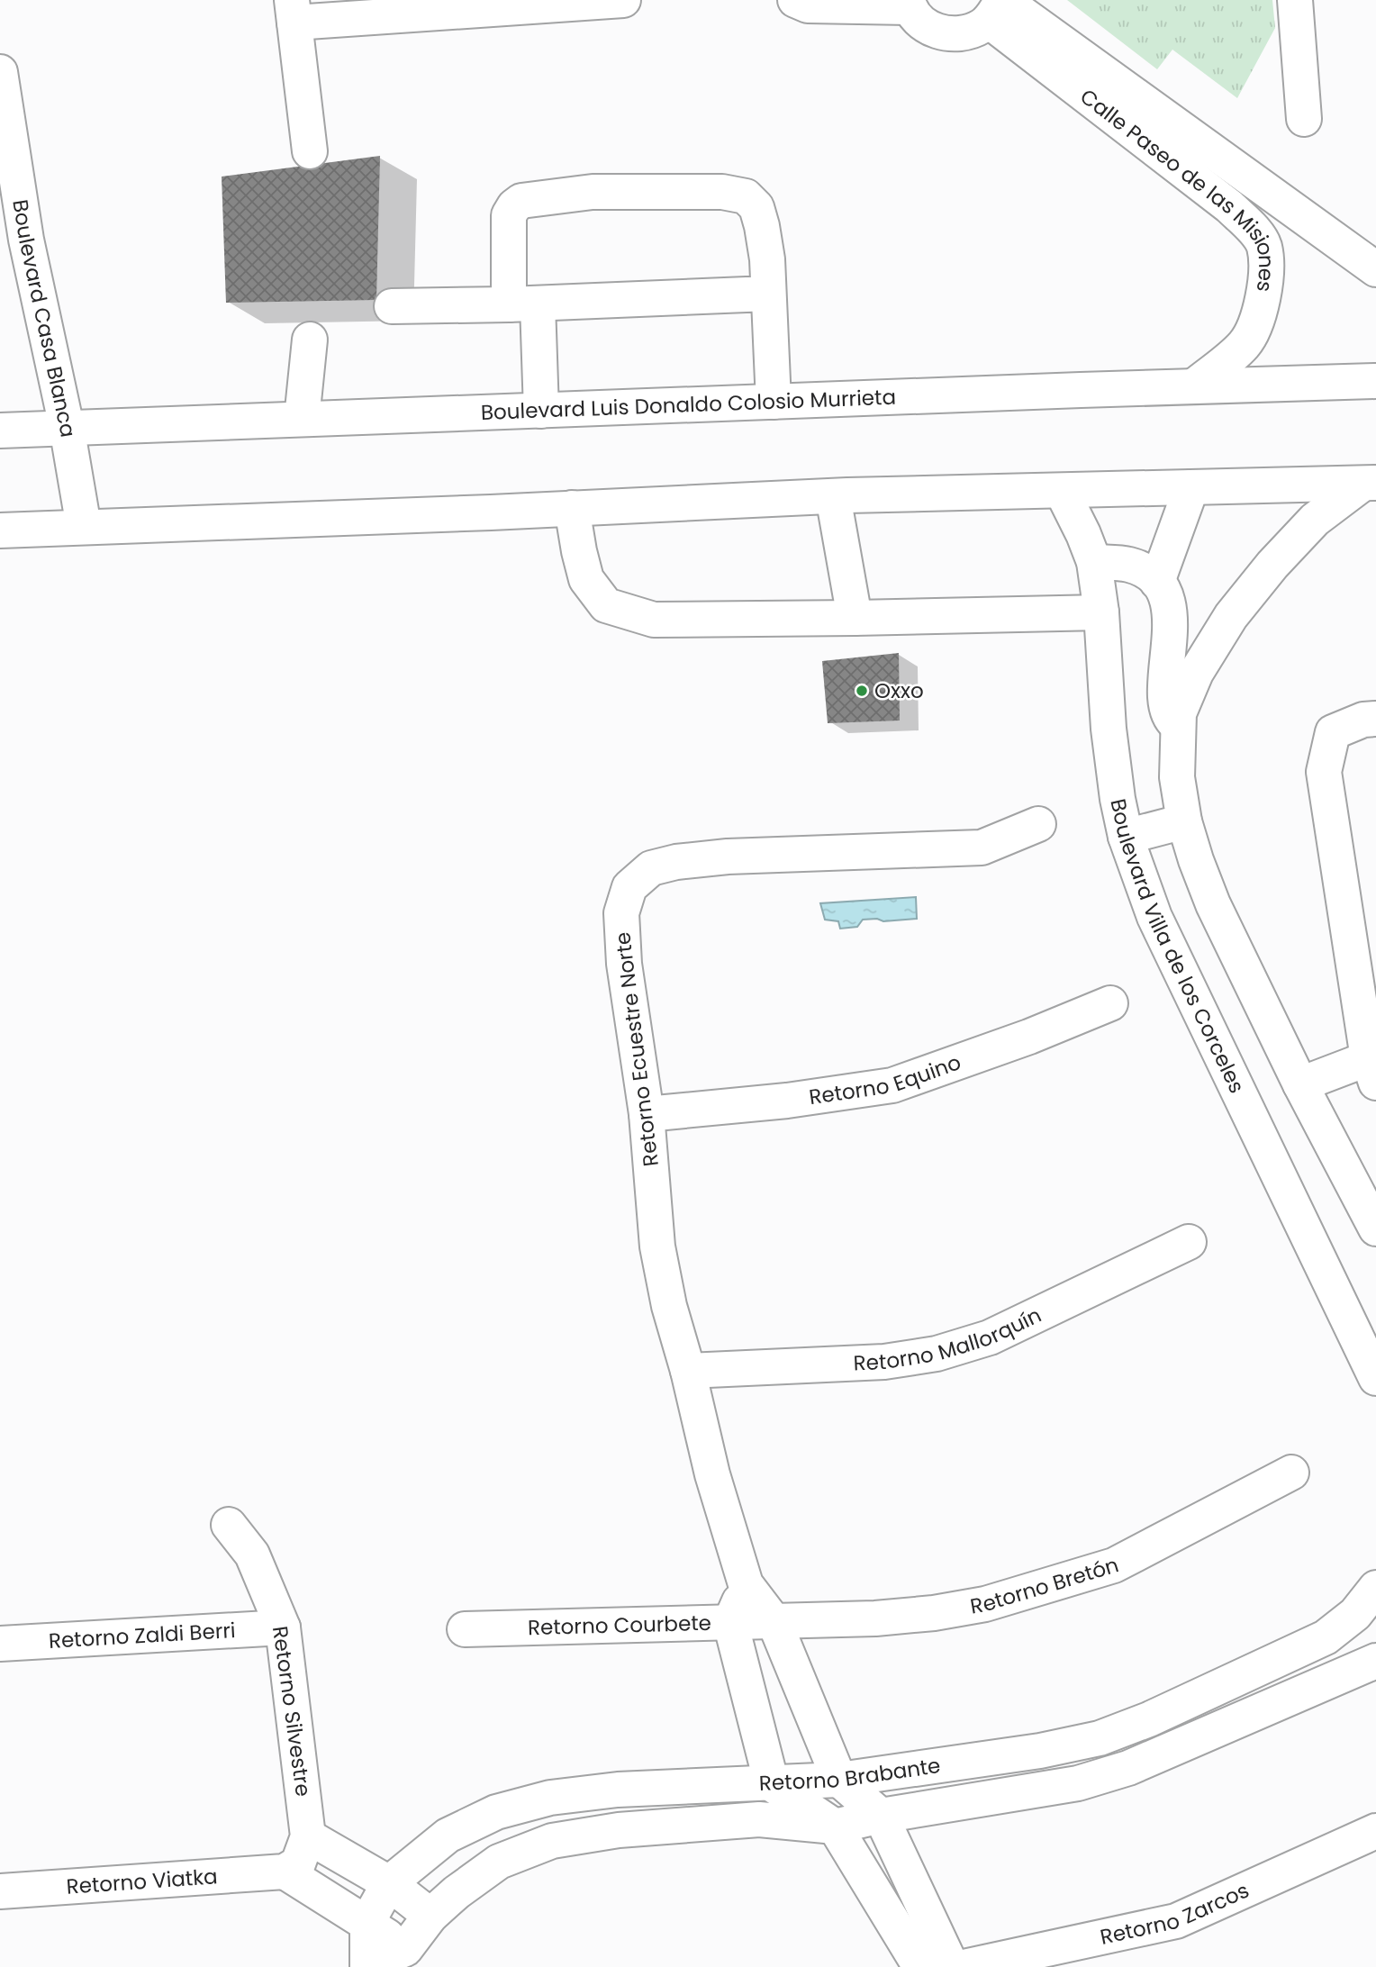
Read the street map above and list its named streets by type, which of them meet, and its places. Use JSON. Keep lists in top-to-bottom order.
{
  "streets": {
    "street": [
      "Calle Paseo de las Misiones",
      "Boulevard Casa Blanca",
      "Boulevard Luis Donaldo Colosio Murrieta",
      "Boulevard Villa de los Corceles",
      "Retorno Ecuestre Norte",
      "Retorno Equino",
      "Retorno Mallorquín",
      "Retorno Bretón",
      "Retorno Courbete",
      "Retorno Zaldi Berri",
      "Retorno Silvestre",
      "Retorno Brabante",
      "Retorno Viatka",
      "Retorno Zarcos"
    ]
  },
  "crossings": [
    ["Calle Paseo de las Misiones", "Boulevard Luis Donaldo Colosio Murrieta"],
    ["Boulevard Casa Blanca", "Boulevard Luis Donaldo Colosio Murrieta"],
    ["Retorno Ecuestre Norte", "Retorno Equino"],
    ["Retorno Ecuestre Norte", "Retorno Mallorquín"],
    ["Retorno Ecuestre Norte", "Retorno Bretón"],
    ["Retorno Ecuestre Norte", "Retorno Courbete"],
    ["Retorno Ecuestre Norte", "Retorno Brabante"],
    ["Retorno Bretón", "Retorno Courbete"],
    ["Retorno Zaldi Berri", "Retorno Silvestre"]
  ],
  "places": ["Oxxo"]
}
